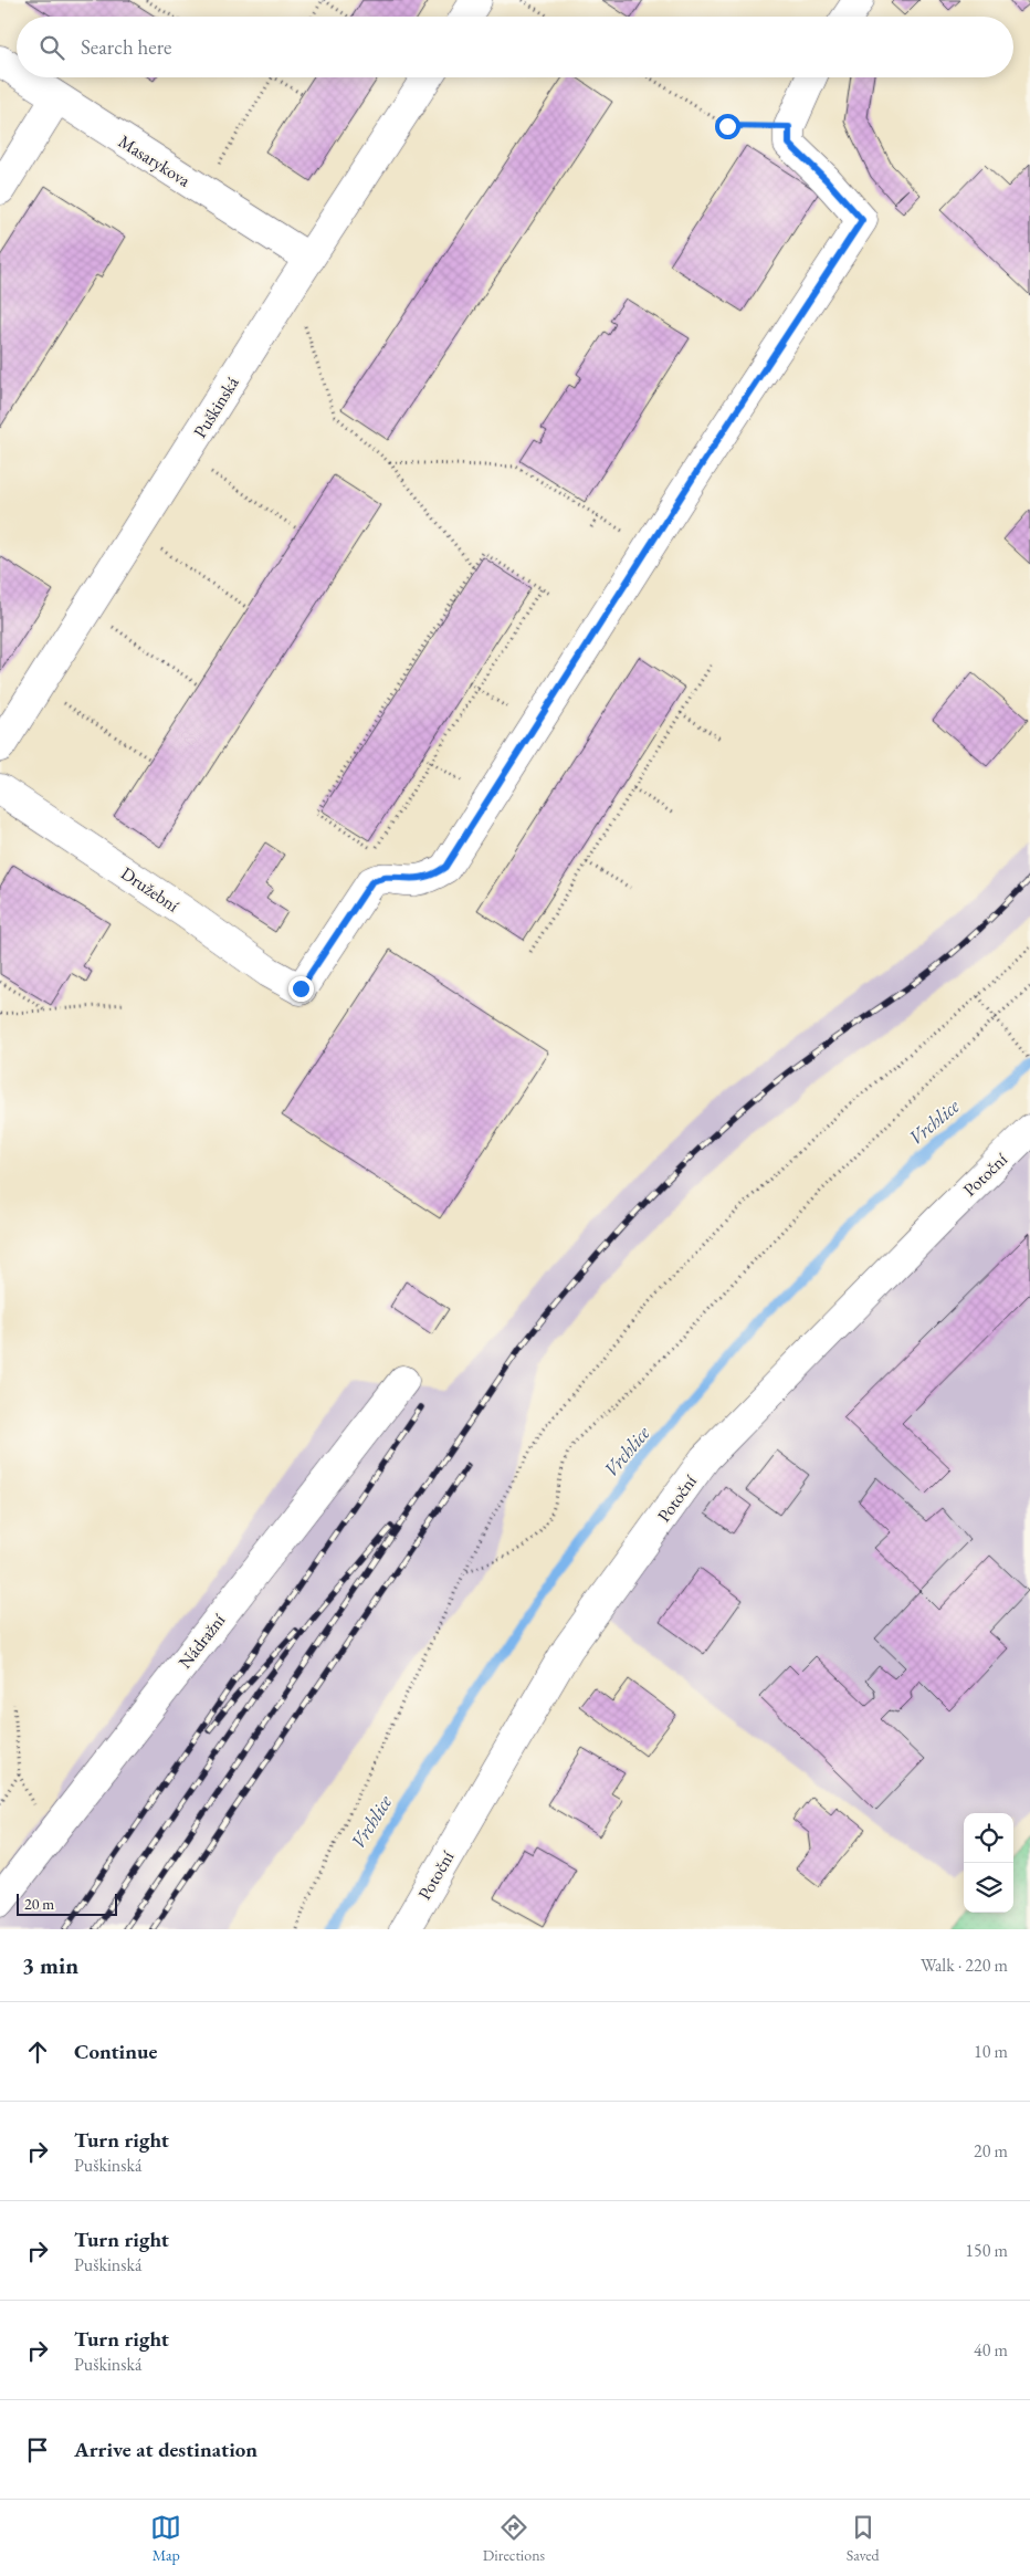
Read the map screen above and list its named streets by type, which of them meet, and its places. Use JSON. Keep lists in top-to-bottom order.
{
  "streets": {
    "street": [
      "Masarykova",
      "Puškinská",
      "Družební",
      "Potoční",
      "Nádražní"
    ]
  },
  "crossings": [
    ["Masarykova", "Puškinská"]
  ],
  "water": ["Vrchlice"],
  "scale_bar": "20 m",
  "page": {
    "search": "Search here",
    "scale": "20 m",
    "heading": ["3 min", "Walk · 220 m"],
    "list": [
      ["Continue", "10 m"],
      ["Turn right", "Puškinská", "20 m"],
      ["Turn right", "Puškinská", "150 m"],
      ["Turn right", "Puškinská", "40 m"],
      "Arrive at destination"
    ],
    "nav": ["Map", "Directions", "Saved"]
  }
}
